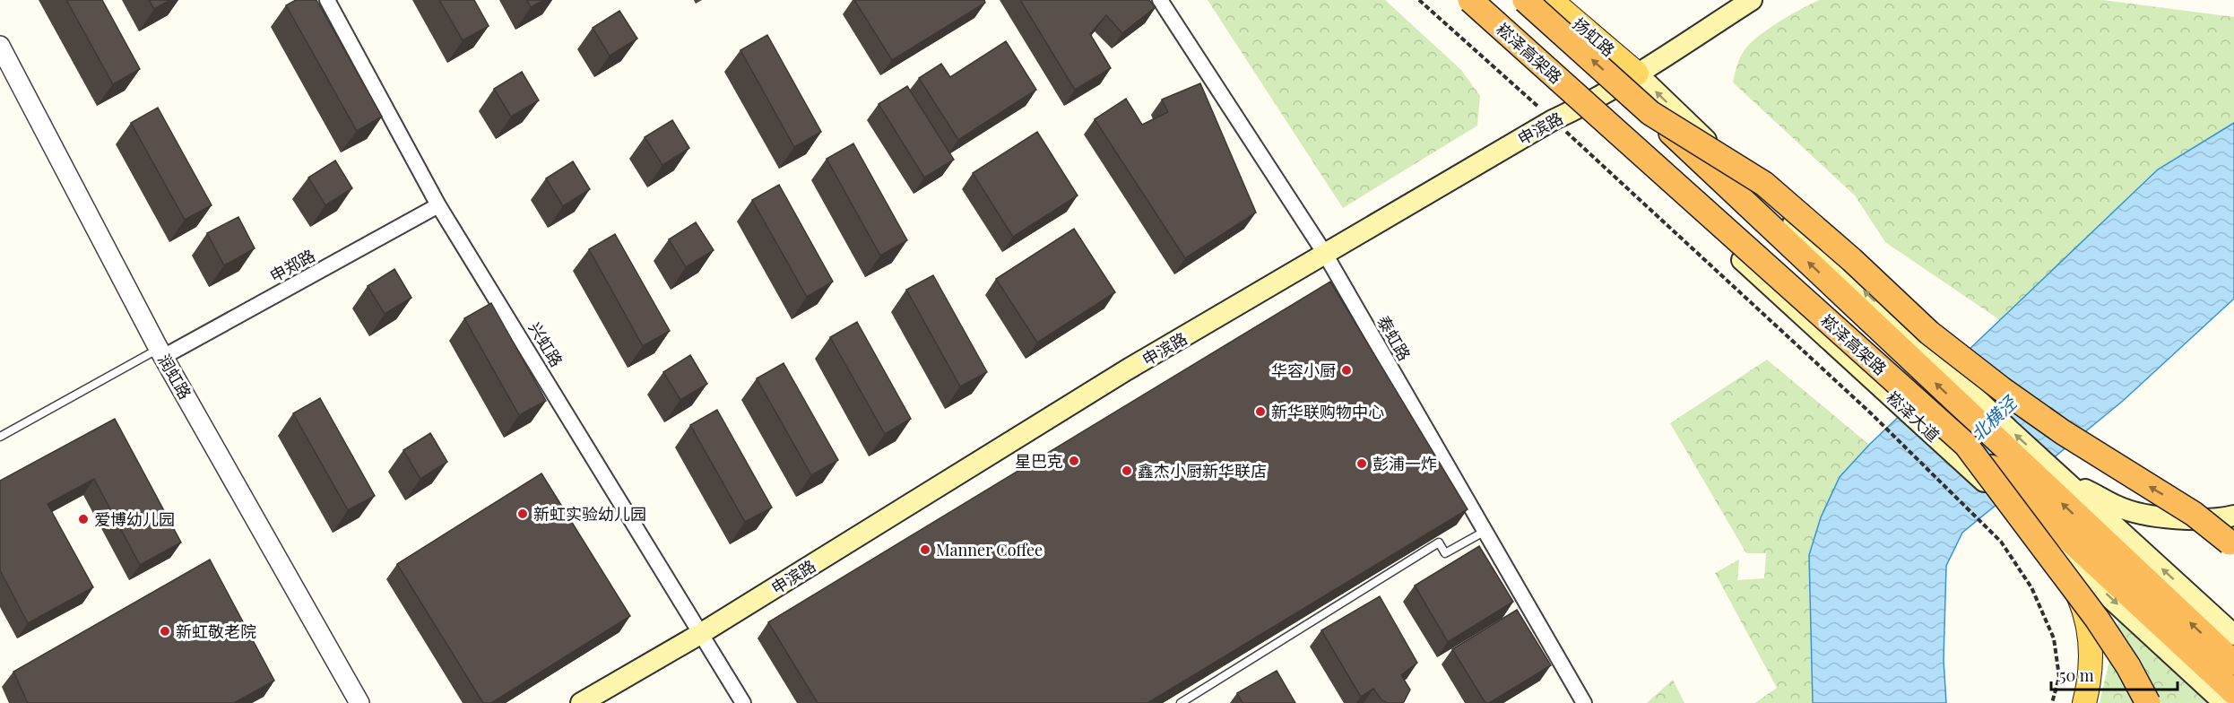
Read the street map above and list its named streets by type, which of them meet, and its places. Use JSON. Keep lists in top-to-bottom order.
{
  "streets": {
    "highway": ["崧泽高架路"],
    "main road": ["扬虹路", "申滨路", "崧泽大道"],
    "street": [
      "申郑路",
      "泰虹路",
      "兴虹路",
      "润虹路"
    ]
  },
  "crossings": [
    ["扬虹路", "申滨路"],
    ["申滨路", "泰虹路"],
    ["申滨路", "兴虹路"],
    ["申滨路", "崧泽大道"],
    ["申郑路", "兴虹路"],
    ["申郑路", "润虹路"]
  ],
  "water": ["北横泾"],
  "places": [
    "华容小厨",
    "新华联购物中心",
    "星巴克",
    "彭浦一炸",
    "鑫杰小厨新华联店",
    "新虹实验幼儿园",
    "爱博幼儿园",
    "Manner Coffee",
    "新虹敬老院"
  ],
  "scale_bar": "50 m"
}
